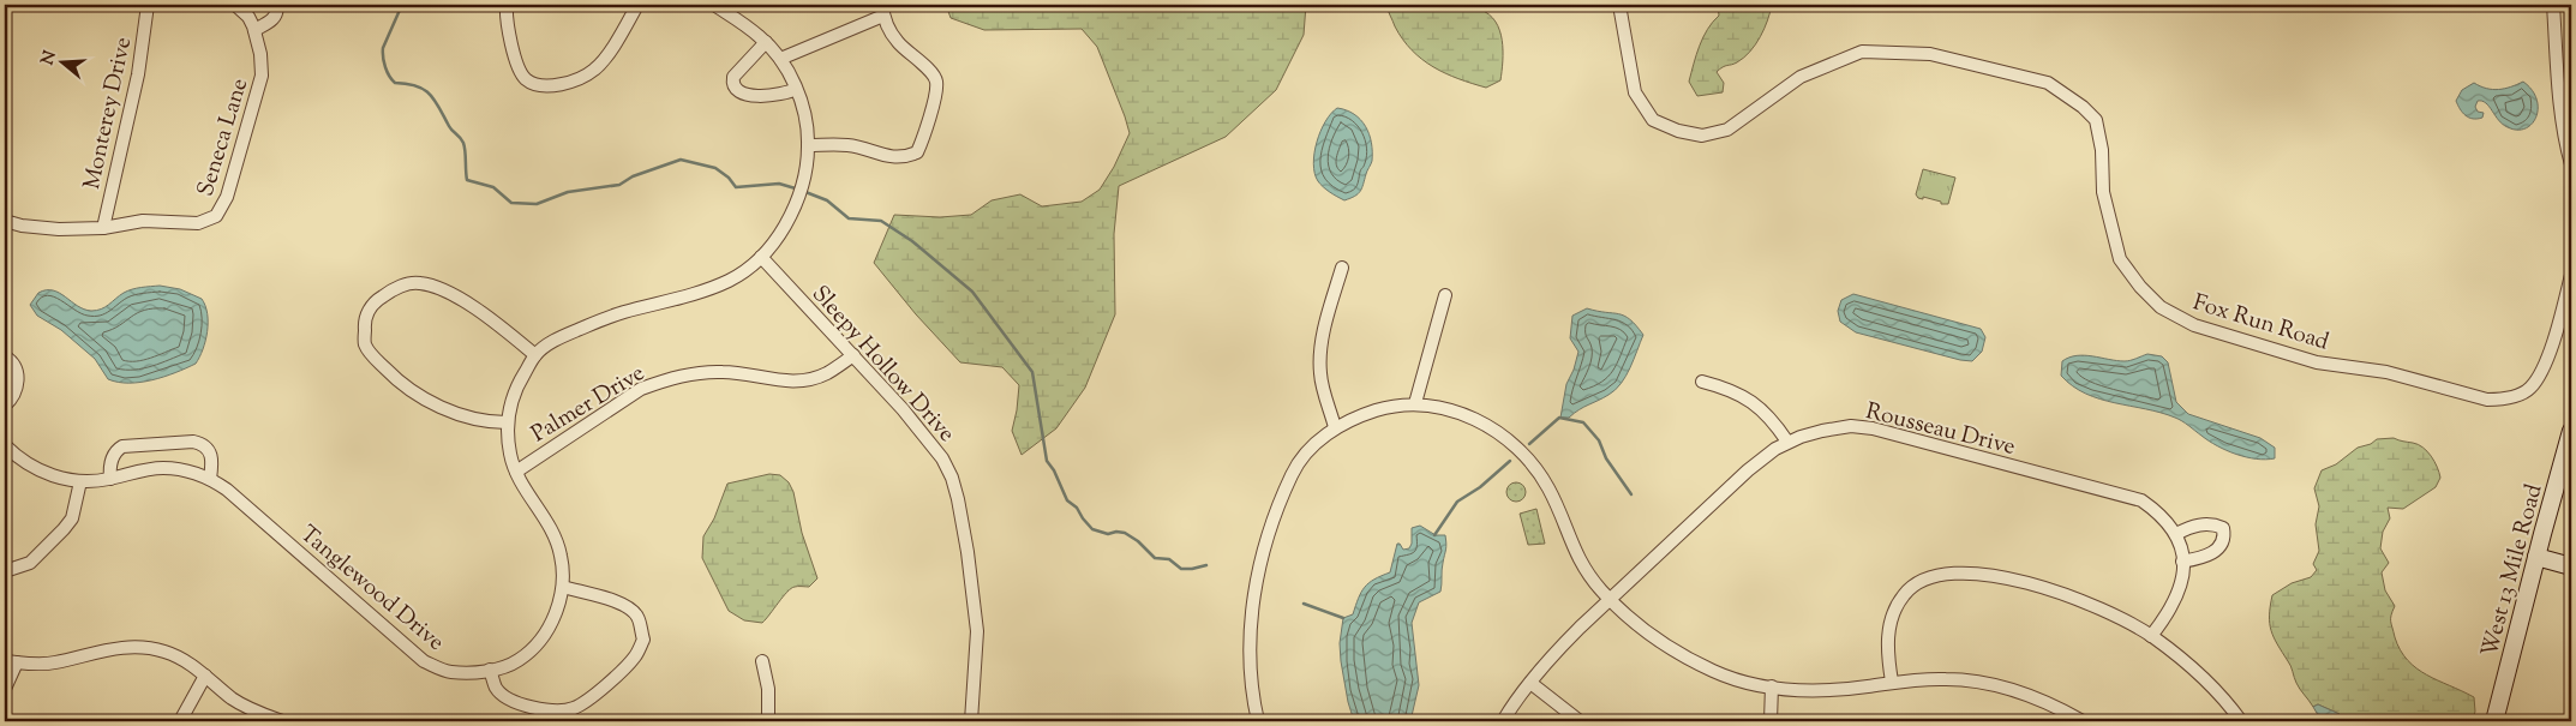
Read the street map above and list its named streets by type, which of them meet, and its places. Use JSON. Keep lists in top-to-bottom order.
{
  "streets": {
    "street": [
      "Monterey Drive",
      "Seneca Lane",
      "Fox Run Road",
      "Sleepy Hollow Drive",
      "Palmer Drive",
      "Rousseau Drive",
      "West 13 Mile Road",
      "Tanglewood Drive"
    ]
  },
  "crossings": [
    ["Monterey Drive", "Seneca Lane"],
    ["Sleepy Hollow Drive", "Palmer Drive"],
    ["Sleepy Hollow Drive", "Tanglewood Drive"],
    ["Palmer Drive", "Tanglewood Drive"]
  ],
  "north": "left"
}
